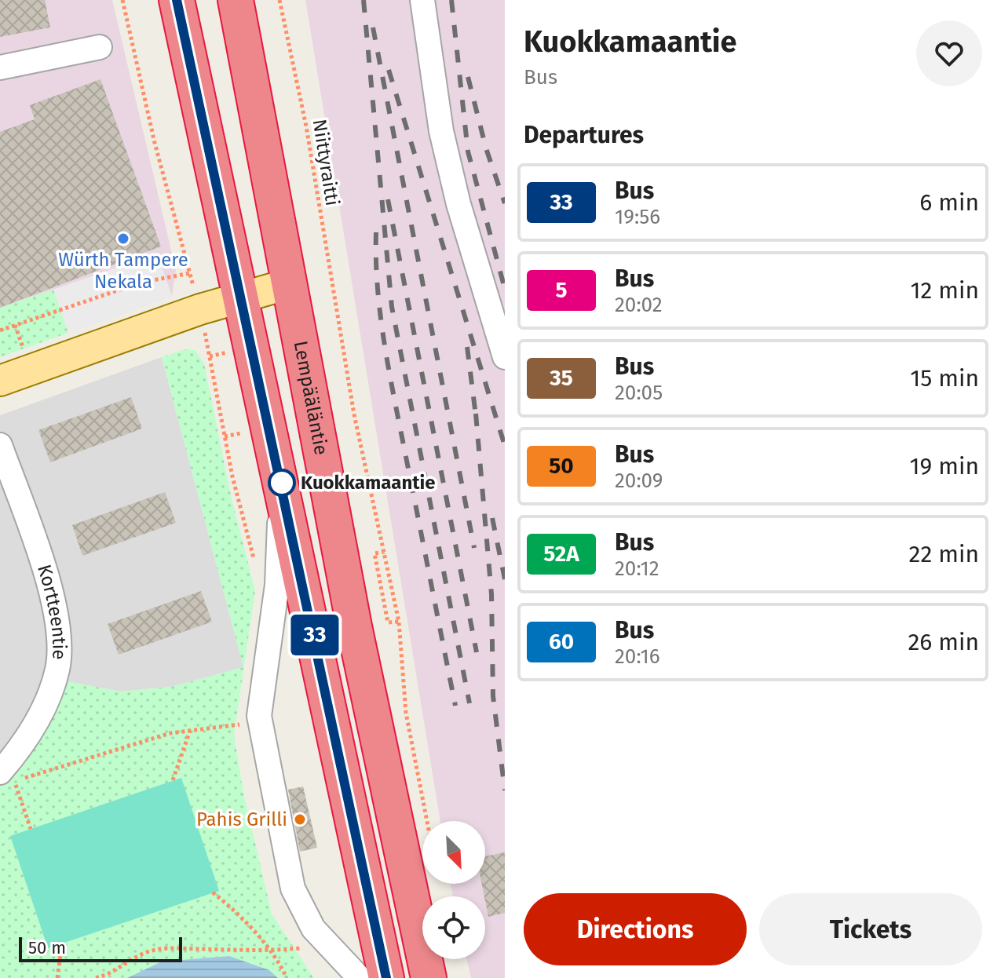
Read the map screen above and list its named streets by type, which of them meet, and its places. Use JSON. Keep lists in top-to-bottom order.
{
  "streets": {
    "highway": ["Lempääläntie"],
    "street": ["Kortteentie"],
    "path": ["Niittyraitti"]
  },
  "places": ["Würth Tampere Nekala", "Kuokkamaantie", "Pahis Grilli"],
  "lines": ["bus line 33"],
  "scale_bar": "50 m",
  "north": "bottom right",
  "page": {
    "on_map": "33",
    "heading": [
      ["Kuokkamaantie", "Bus"],
      "Departures"
    ],
    "list": [
      {
        "mark": "33",
        "name": "Bus",
        "note": "19:56",
        "value": "6 min"
      },
      {
        "mark": "5",
        "name": "Bus",
        "note": "20:02",
        "value": "12 min"
      },
      {
        "mark": "35",
        "name": "Bus",
        "note": "20:05",
        "value": "15 min"
      },
      {
        "mark": "50",
        "name": "Bus",
        "note": "20:09",
        "value": "19 min"
      },
      {
        "mark": "52A",
        "name": "Bus",
        "note": "20:12",
        "value": "22 min"
      },
      {
        "mark": "60",
        "name": "Bus",
        "note": "20:16",
        "value": "26 min"
      }
    ],
    "buttons": ["Directions", "Tickets"],
    "scale": "50 m"
  }
}
